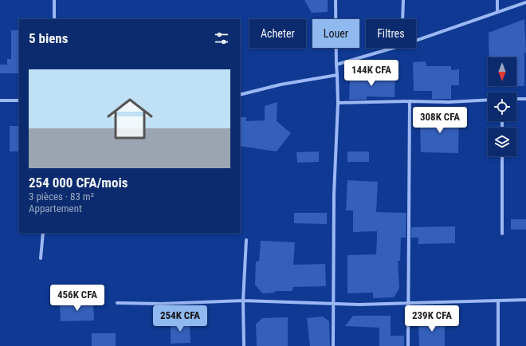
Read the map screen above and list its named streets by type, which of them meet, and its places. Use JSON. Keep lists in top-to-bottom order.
{
  "north": "bottom",
  "page": {
    "chip": ["Acheter", "Louer", "Filtres"],
    "heading": "5 biens",
    "list": [
      {
        "name": "254 000 CFA/mois",
        "note": "3 pièces · 83 m² · Appartement"
      }
    ],
    "price": [
      "144K CFA",
      "308K CFA",
      "456K CFA",
      "254K CFA",
      "239K CFA"
    ]
  }
}
